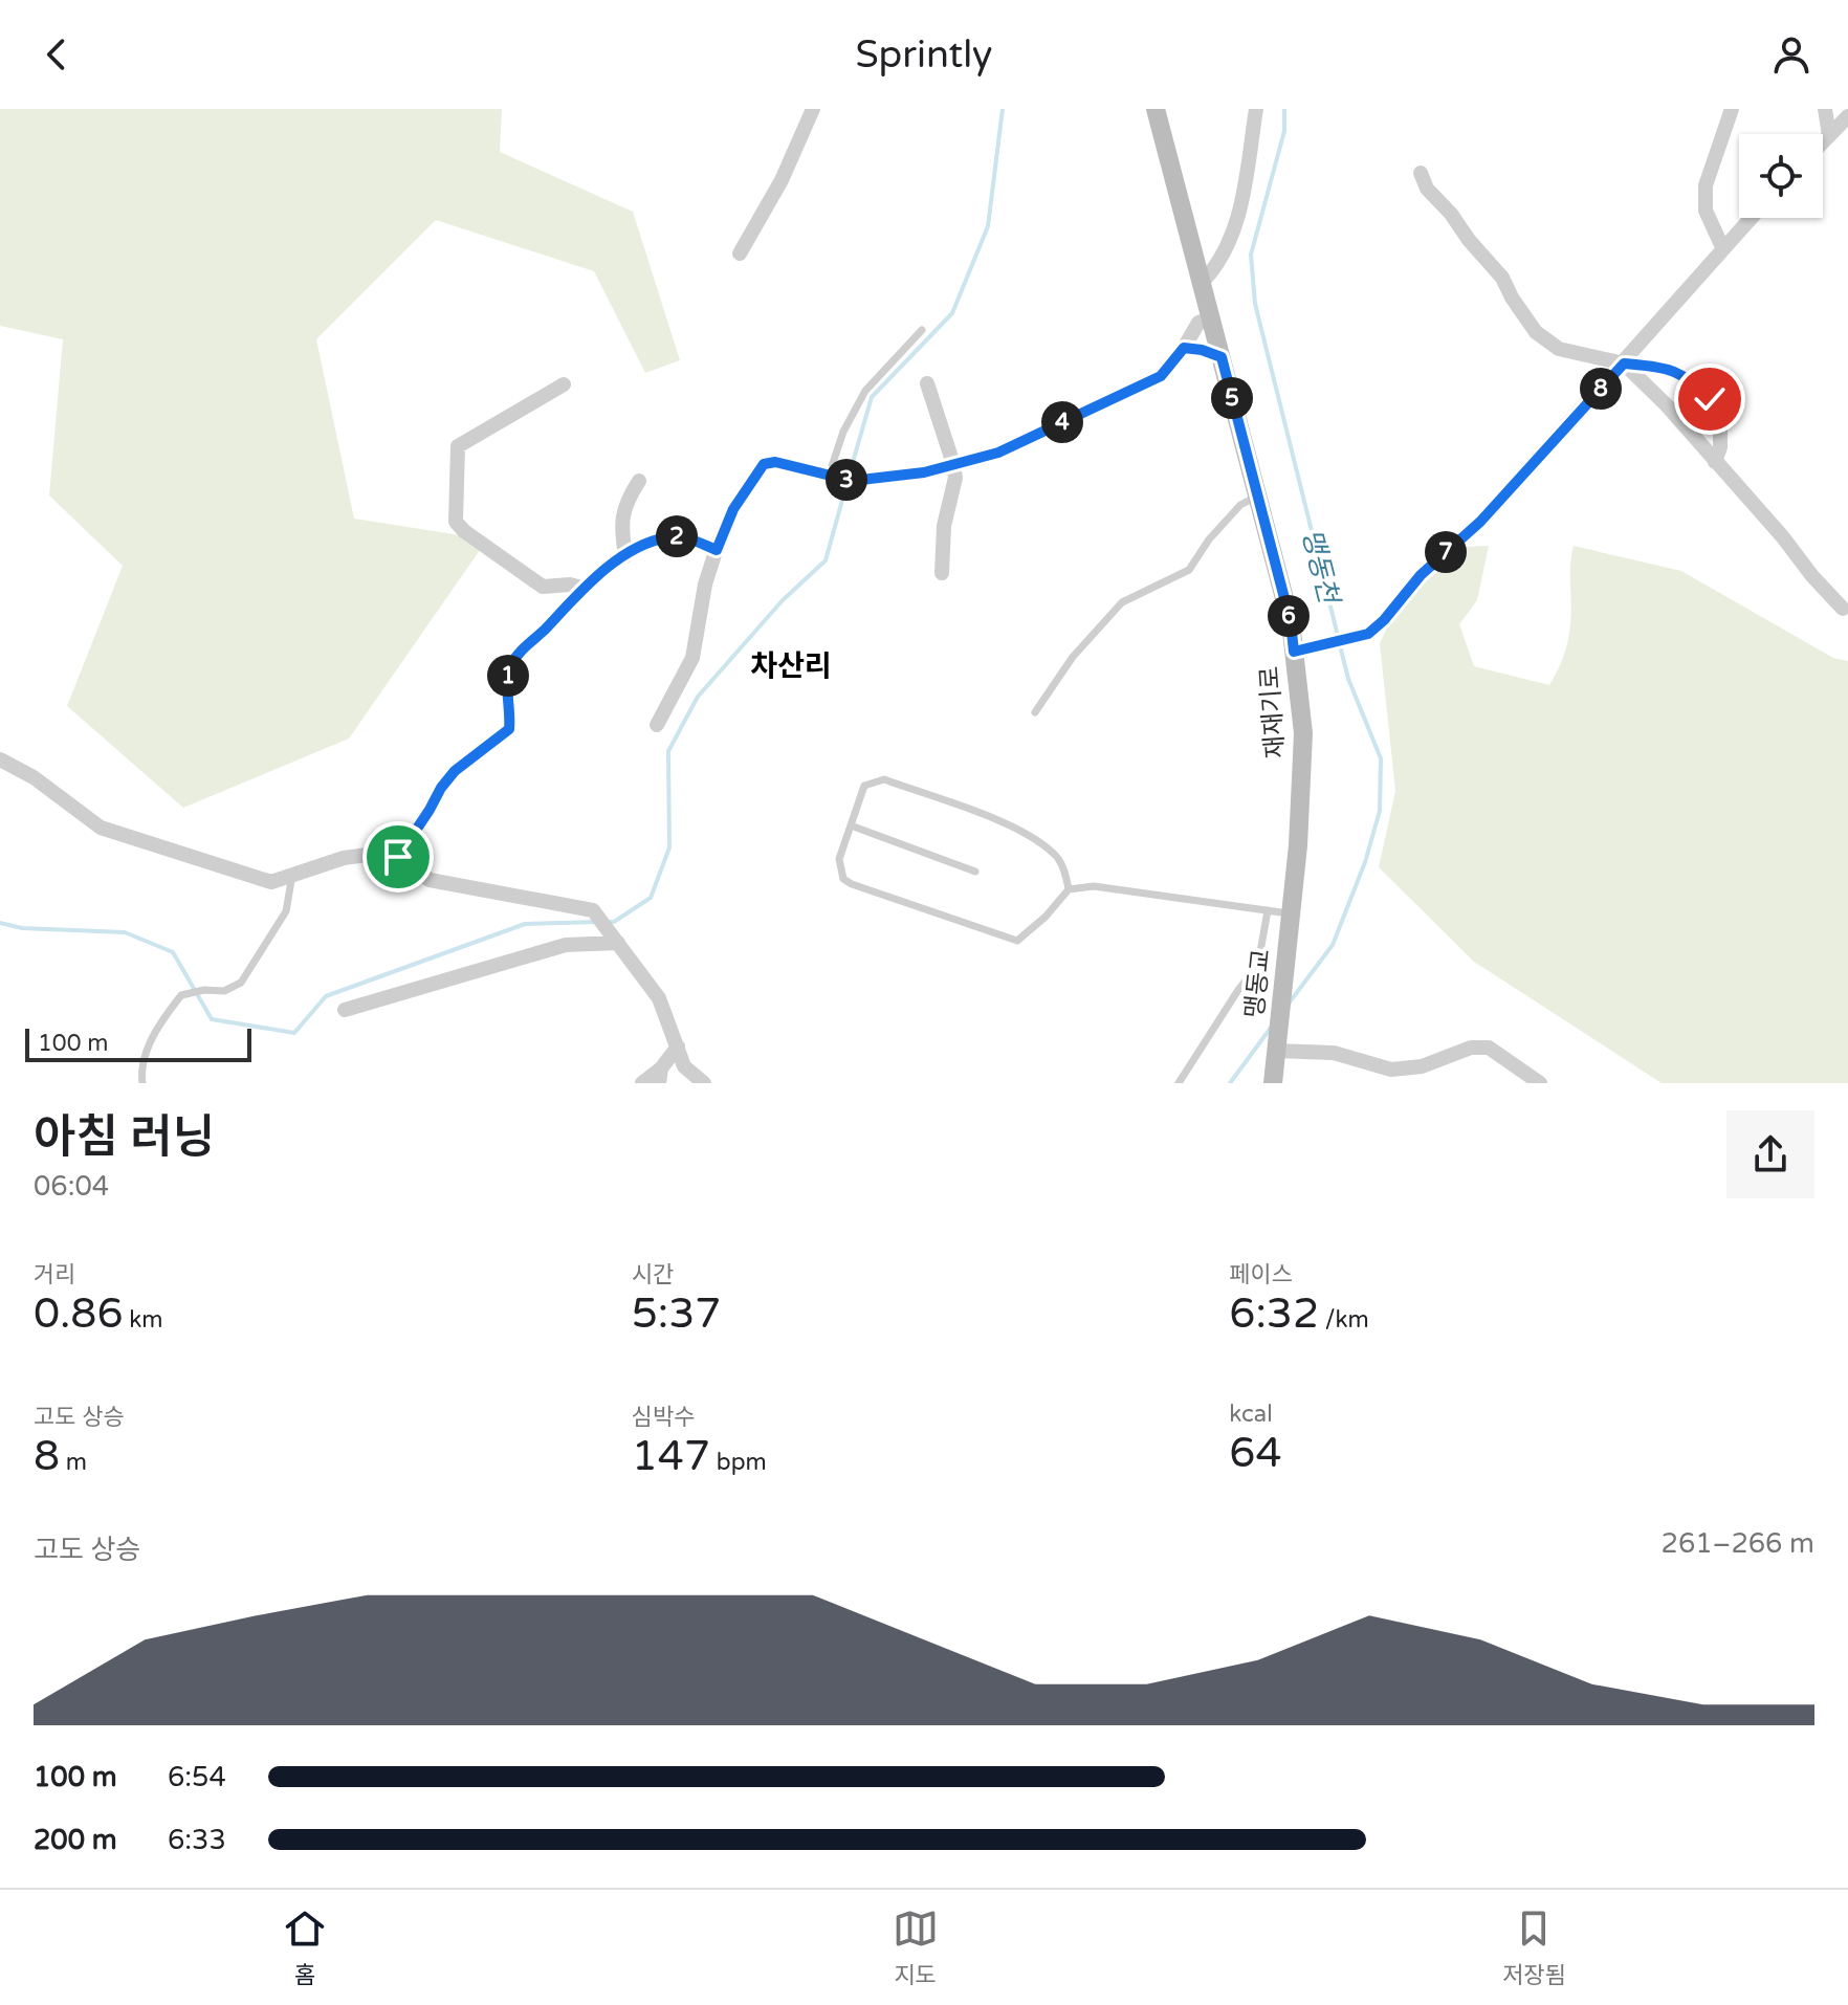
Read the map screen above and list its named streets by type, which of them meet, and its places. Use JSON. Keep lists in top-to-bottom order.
{
  "streets": {
    "street": ["재재기로", "맹동교"]
  },
  "crossings": [
    ["재재기로", "맹동교"]
  ],
  "districts": ["차산리"],
  "water": ["맹동천"],
  "scale_bar": "100 m",
  "page": {
    "header": "Sprintly",
    "pins": [
      "8",
      "5",
      "4",
      "3",
      "2",
      "7",
      "6",
      "1"
    ],
    "scale": "100 m",
    "heading": ["아침 러닝", "06:04"],
    "stats": [
      ["거리", "0.86 km"],
      ["시간", "5:37"],
      ["페이스", "6:32 /km"],
      ["고도 상승", "8 m"],
      ["심박수", "147 bpm"],
      ["kcal", "64"]
    ],
    "chart": ["고도 상승", "261–266 m"],
    "list": [
      {
        "name": "100 m",
        "note": "6:54"
      },
      {
        "name": "200 m",
        "note": "6:33"
      }
    ],
    "tabs": ["홈", "지도", "저장됨"]
  }
}
